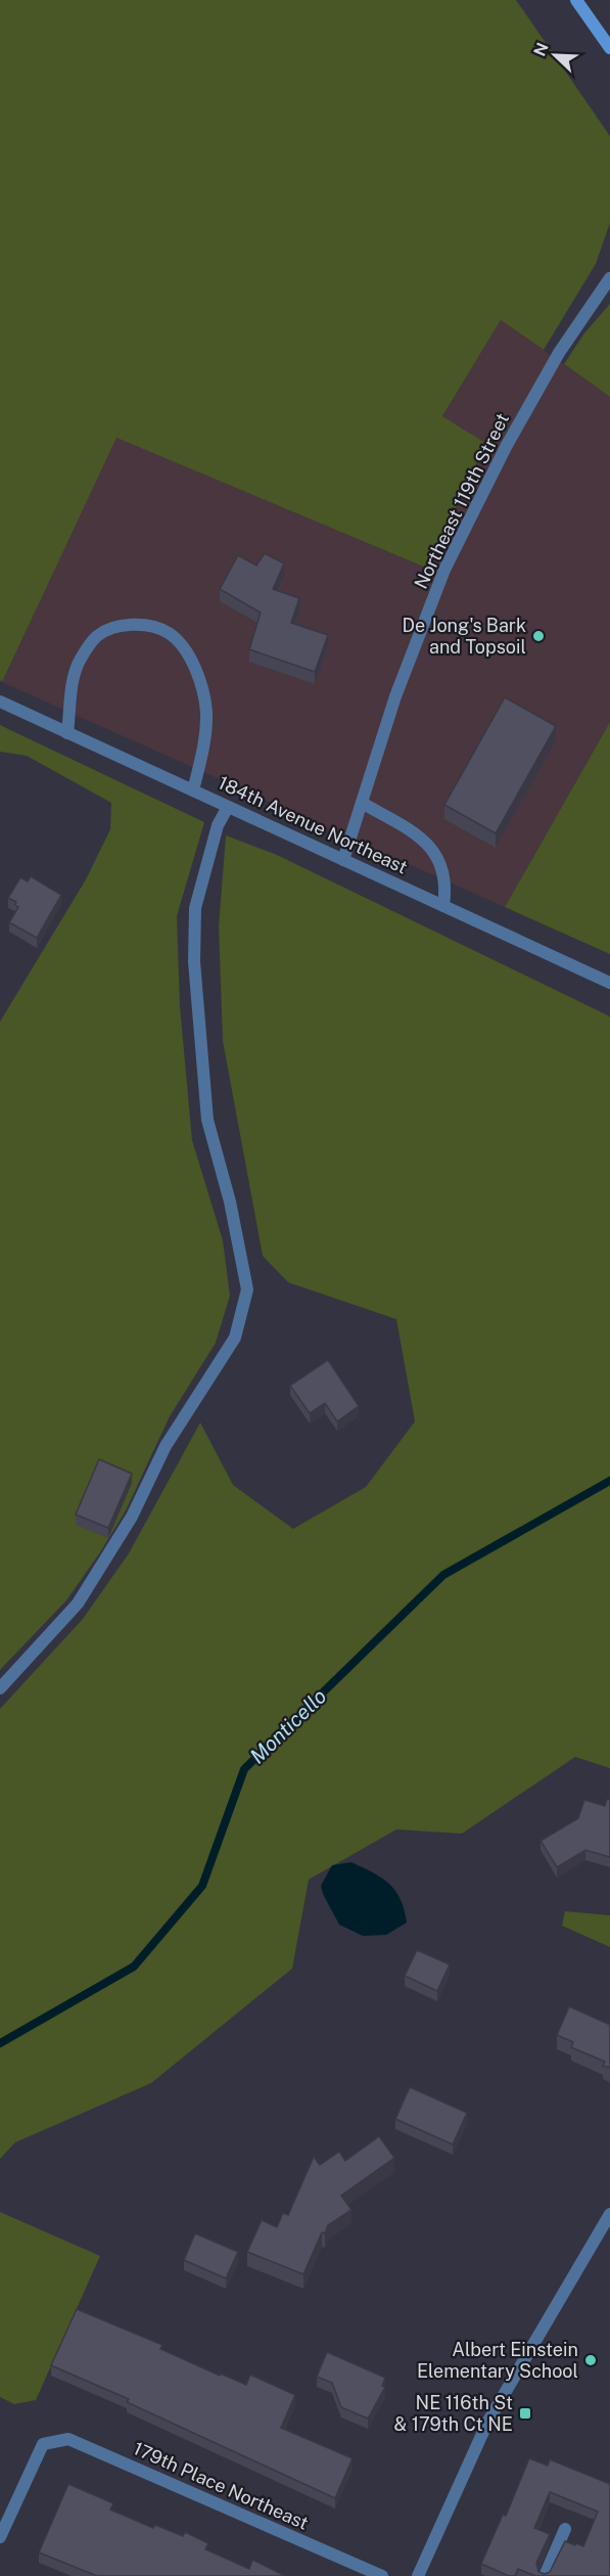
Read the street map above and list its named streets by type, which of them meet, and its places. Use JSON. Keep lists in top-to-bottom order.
{
  "streets": {
    "street": ["Northeast 119th Street", "184th Avenue Northeast", "179th Place Northeast"]
  },
  "crossings": [
    ["Northeast 119th Street", "184th Avenue Northeast"]
  ],
  "water": ["Monticello"],
  "places": {
    "other": ["De Jong's Bark and Topsoil", "Albert Einstein Elementary School"],
    "transit": ["NE 116th St & 179th Ct NE"]
  },
  "north": "top left"
}
